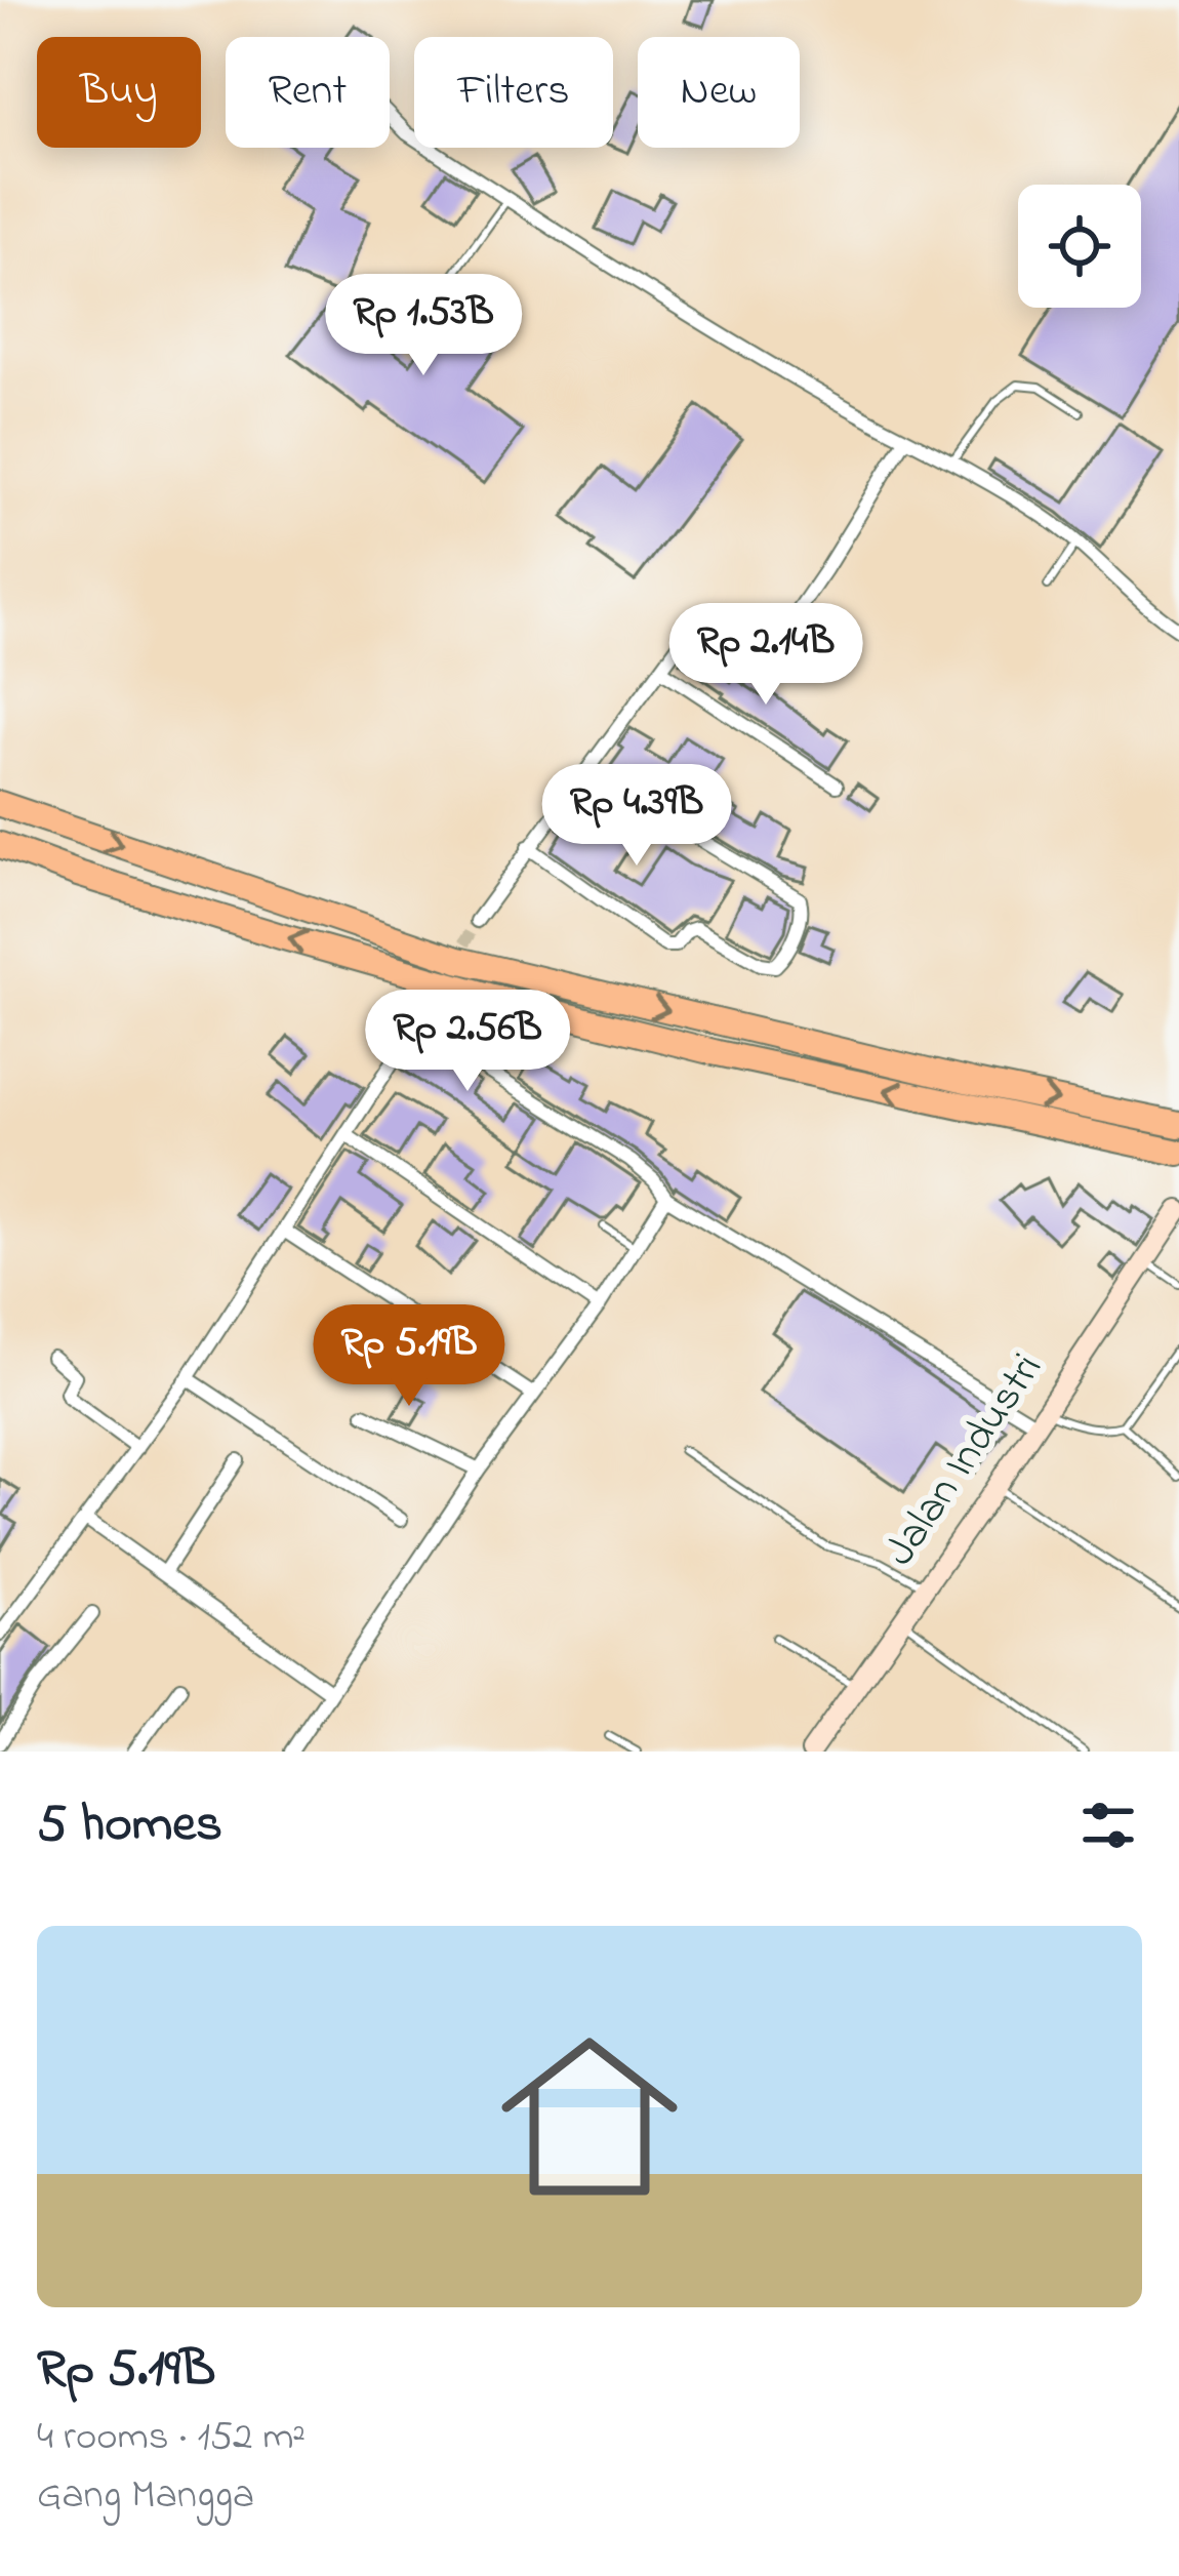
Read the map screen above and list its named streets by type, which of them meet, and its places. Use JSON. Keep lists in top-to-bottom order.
{
  "streets": {
    "street": ["Jalan Industri"]
  },
  "page": {
    "chip": [
      "Buy",
      "Rent",
      "Filters",
      "New"
    ],
    "price": [
      "Rp 1.53B",
      "Rp 2.14B",
      "Rp 4.39B",
      "Rp 2.56B",
      "Rp 5.19B"
    ],
    "heading": "5 homes",
    "list": [
      {
        "name": "Rp 5.19B",
        "note": "4 rooms · 152 m² · Gang Mangga"
      }
    ]
  }
}
